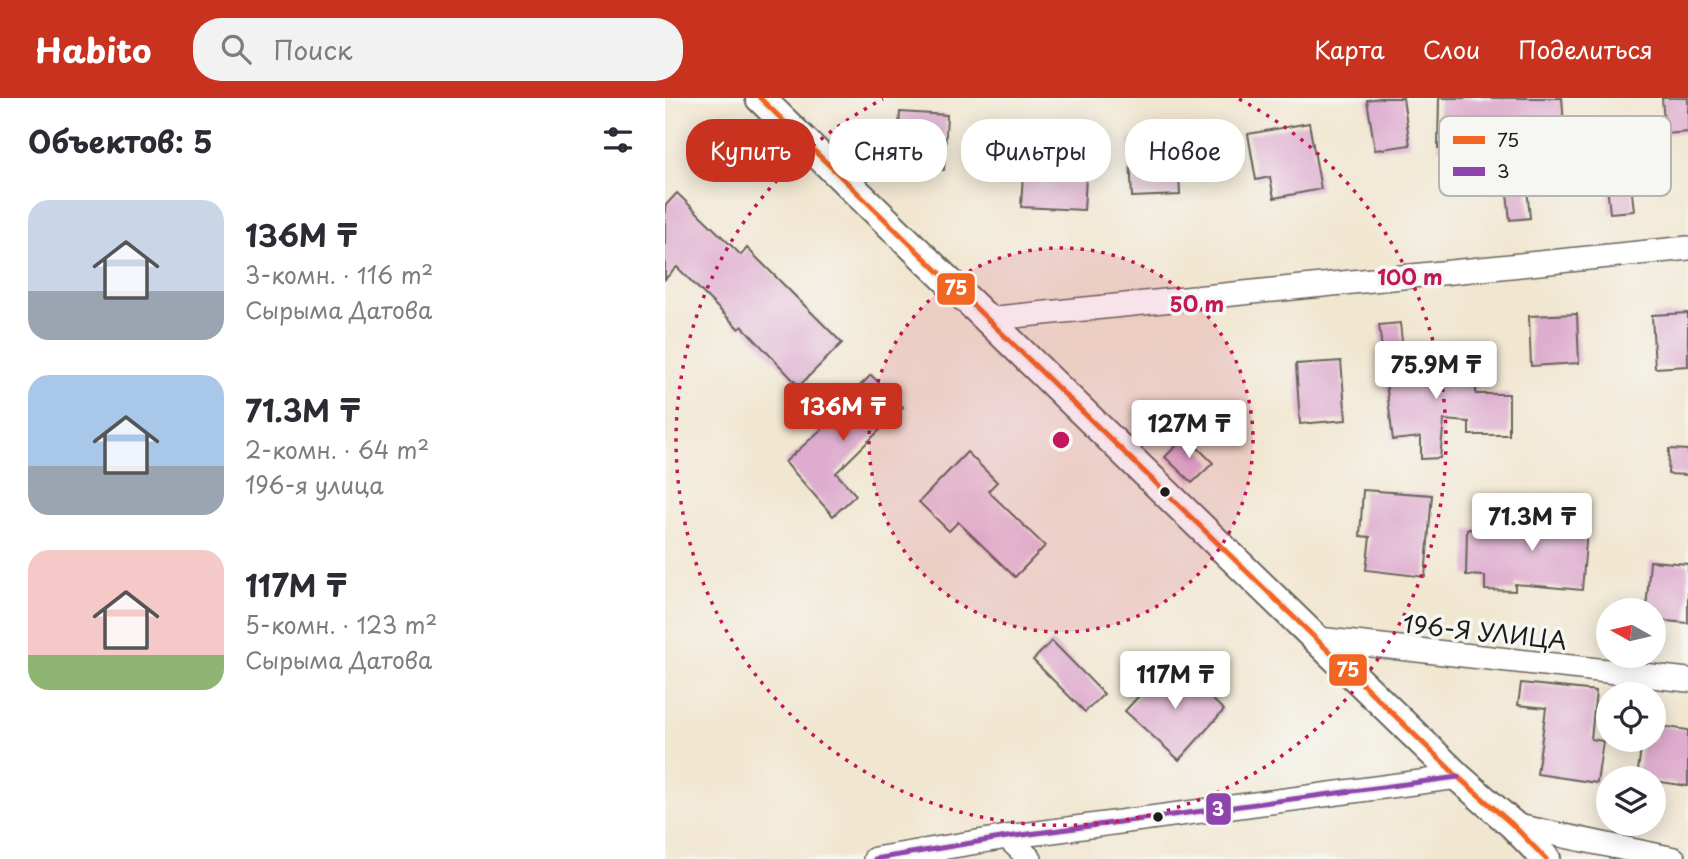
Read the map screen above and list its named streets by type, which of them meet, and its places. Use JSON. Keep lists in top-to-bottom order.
{
  "streets": {
    "street": ["196-Я УЛИЦА"]
  },
  "lines": ["transit line 75", "transit line 3"],
  "legend": ["75", "3"],
  "north": "left",
  "page": {
    "header": "Habito",
    "search": "Поиск",
    "nav": ["Карта", "Слои", "Поделиться"],
    "heading": "Объектов: 5",
    "chip": [
      "Купить",
      "Снять",
      "Фильтры",
      "Новое"
    ],
    "list": [
      {
        "name": "136M ₸",
        "note": "3-комн. · 116 m² · Сырыма Датова"
      },
      {
        "name": "71.3M ₸",
        "note": "2-комн. · 64 m² · 196-я улица"
      },
      {
        "name": "117M ₸",
        "note": "5-комн. · 123 m² · Сырыма Датова"
      }
    ],
    "price": [
      "75.9M ₸",
      "136M ₸",
      "127M ₸",
      "71.3M ₸",
      "117M ₸"
    ]
  },
  "rings": ["100 m", "50 m"]
}
